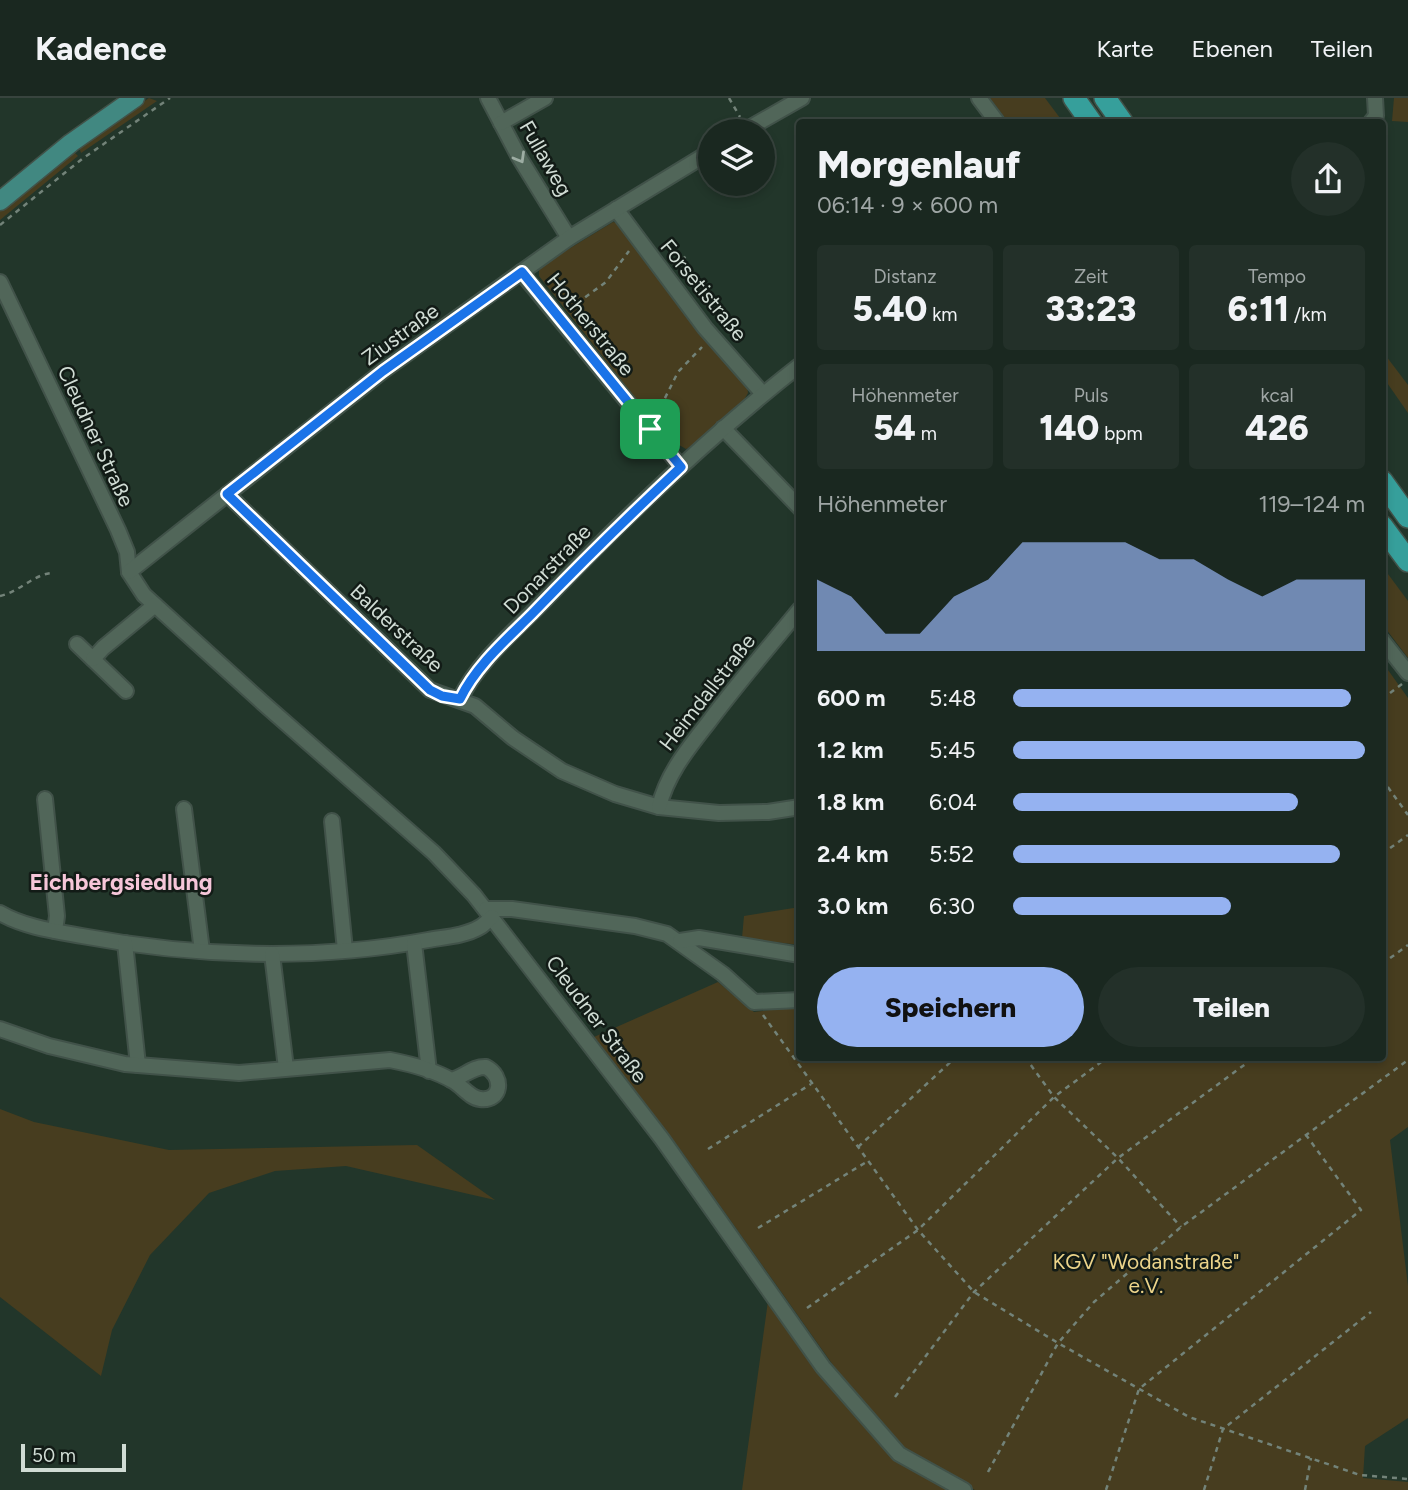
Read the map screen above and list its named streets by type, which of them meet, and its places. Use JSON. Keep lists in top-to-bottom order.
{
  "streets": {
    "street": [
      "Fullaweg",
      "Forsetistraße",
      "Hotherstraße",
      "Ziustraße",
      "Cleudner Straße",
      "Donarstraße",
      "Balderstraße",
      "Heimdallstraße"
    ]
  },
  "crossings": [
    ["Fullaweg", "Ziustraße"],
    ["Forsetistraße", "Ziustraße"],
    ["Forsetistraße", "Donarstraße"],
    ["Hotherstraße", "Ziustraße"],
    ["Hotherstraße", "Donarstraße"],
    ["Ziustraße", "Cleudner Straße"],
    ["Ziustraße", "Balderstraße"],
    ["Donarstraße", "Balderstraße"],
    ["Balderstraße", "Heimdallstraße"]
  ],
  "one_way": ["Fullaweg"],
  "districts": ["Eichbergsiedlung"],
  "parks": ["KGV \"Wodanstraße\" e.V."],
  "scale_bar": "50 m",
  "page": {
    "header": "Kadence",
    "nav": ["Karte", "Ebenen", "Teilen"],
    "heading": ["Morgenlauf", "06:14 · 9 × 600 m"],
    "stats": [
      ["Distanz", "5.40 km"],
      ["Zeit", "33:23"],
      ["Tempo", "6:11 /km"],
      ["Höhenmeter", "54 m"],
      ["Puls", "140 bpm"],
      ["kcal", "426"]
    ],
    "chart": ["Höhenmeter", "119–124 m"],
    "list": [
      {
        "name": "600 m",
        "note": "5:48"
      },
      {
        "name": "1.2 km",
        "note": "5:45"
      },
      {
        "name": "1.8 km",
        "note": "6:04"
      },
      {
        "name": "2.4 km",
        "note": "5:52"
      },
      {
        "name": "3.0 km",
        "note": "6:30"
      }
    ],
    "buttons": ["Speichern", "Teilen"],
    "scale": "50 m"
  }
}
